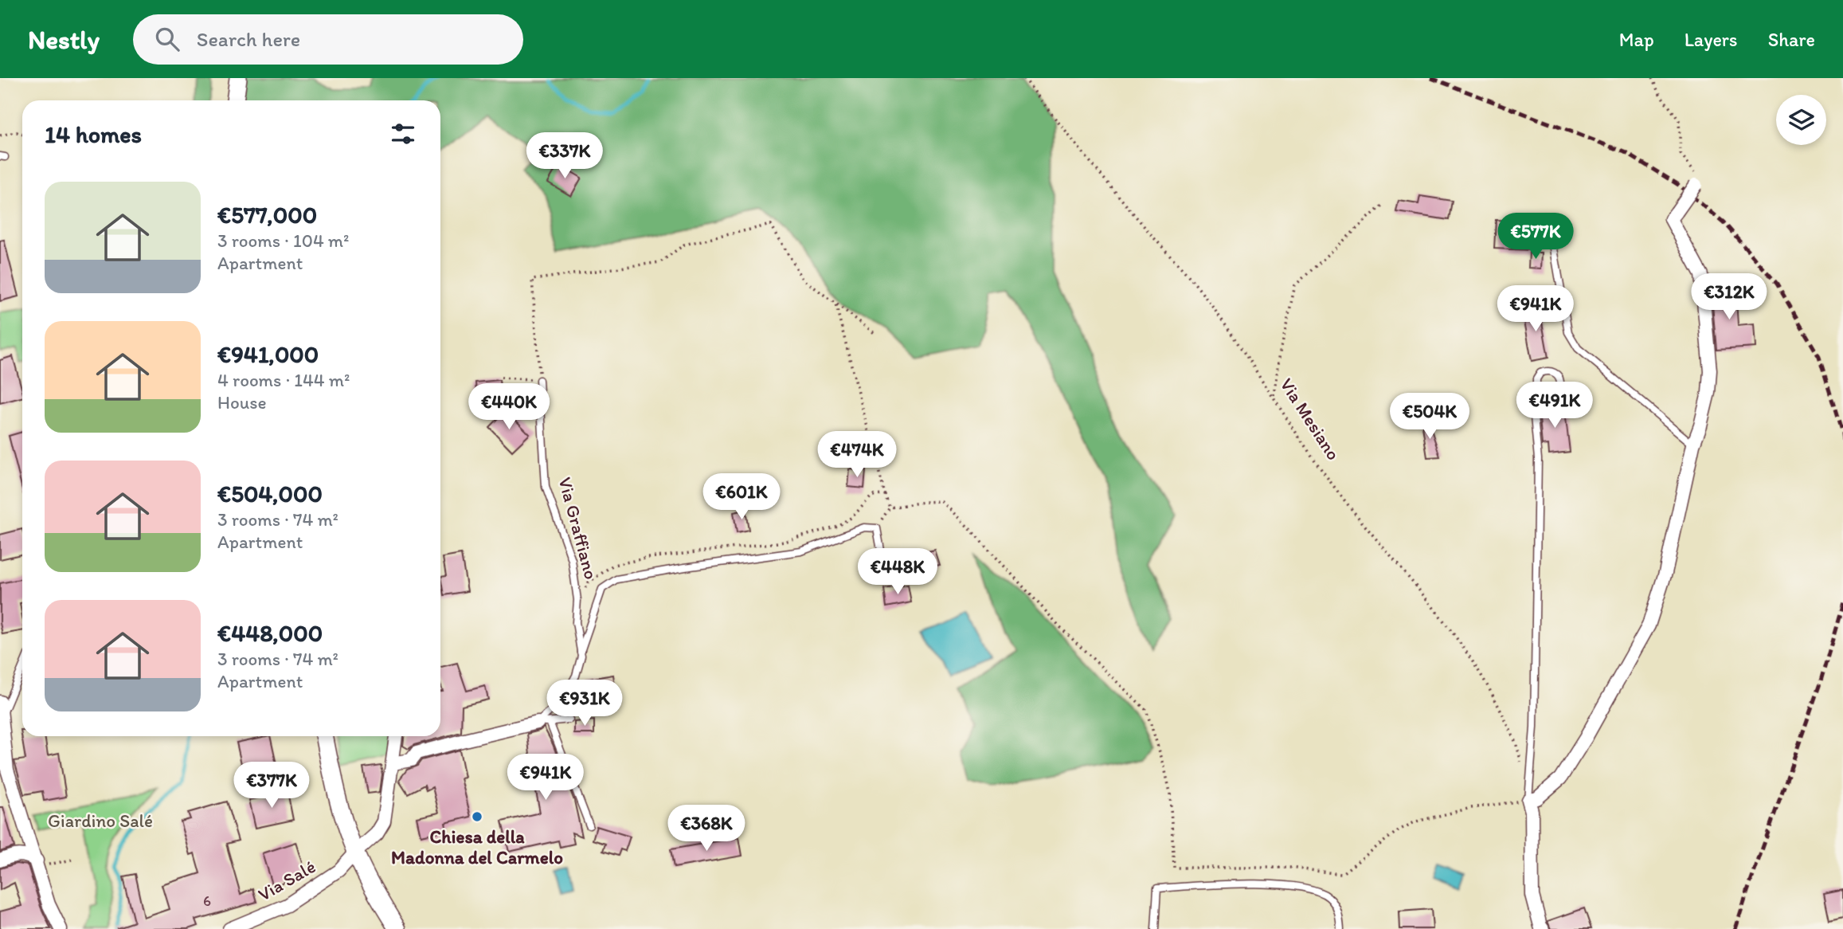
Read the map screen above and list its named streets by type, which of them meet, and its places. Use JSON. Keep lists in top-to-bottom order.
{
  "streets": {
    "street": ["Via Graffiano", "Via Salé"],
    "path": ["Via Mesiano"]
  },
  "parks": ["Giardino Salé"],
  "places": ["Chiesa della Madonna del Carmelo"],
  "house_numbers": ["6"],
  "page": {
    "header": "Nestly",
    "search": "Search here",
    "nav": ["Map", "Layers", "Share"],
    "heading": "14 homes",
    "price": [
      "€337K",
      "€577K",
      "€312K",
      "€941K",
      "€491K",
      "€440K",
      "€504K",
      "€474K",
      "€601K",
      "€448K",
      "€931K",
      "€941K",
      "€377K",
      "€368K"
    ],
    "list": [
      {
        "name": "€577,000",
        "note": "3 rooms · 104 m² · Apartment"
      },
      {
        "name": "€941,000",
        "note": "4 rooms · 144 m² · House"
      },
      {
        "name": "€504,000",
        "note": "3 rooms · 74 m² · Apartment"
      },
      {
        "name": "€448,000",
        "note": "3 rooms · 74 m² · Apartment"
      }
    ]
  }
}
